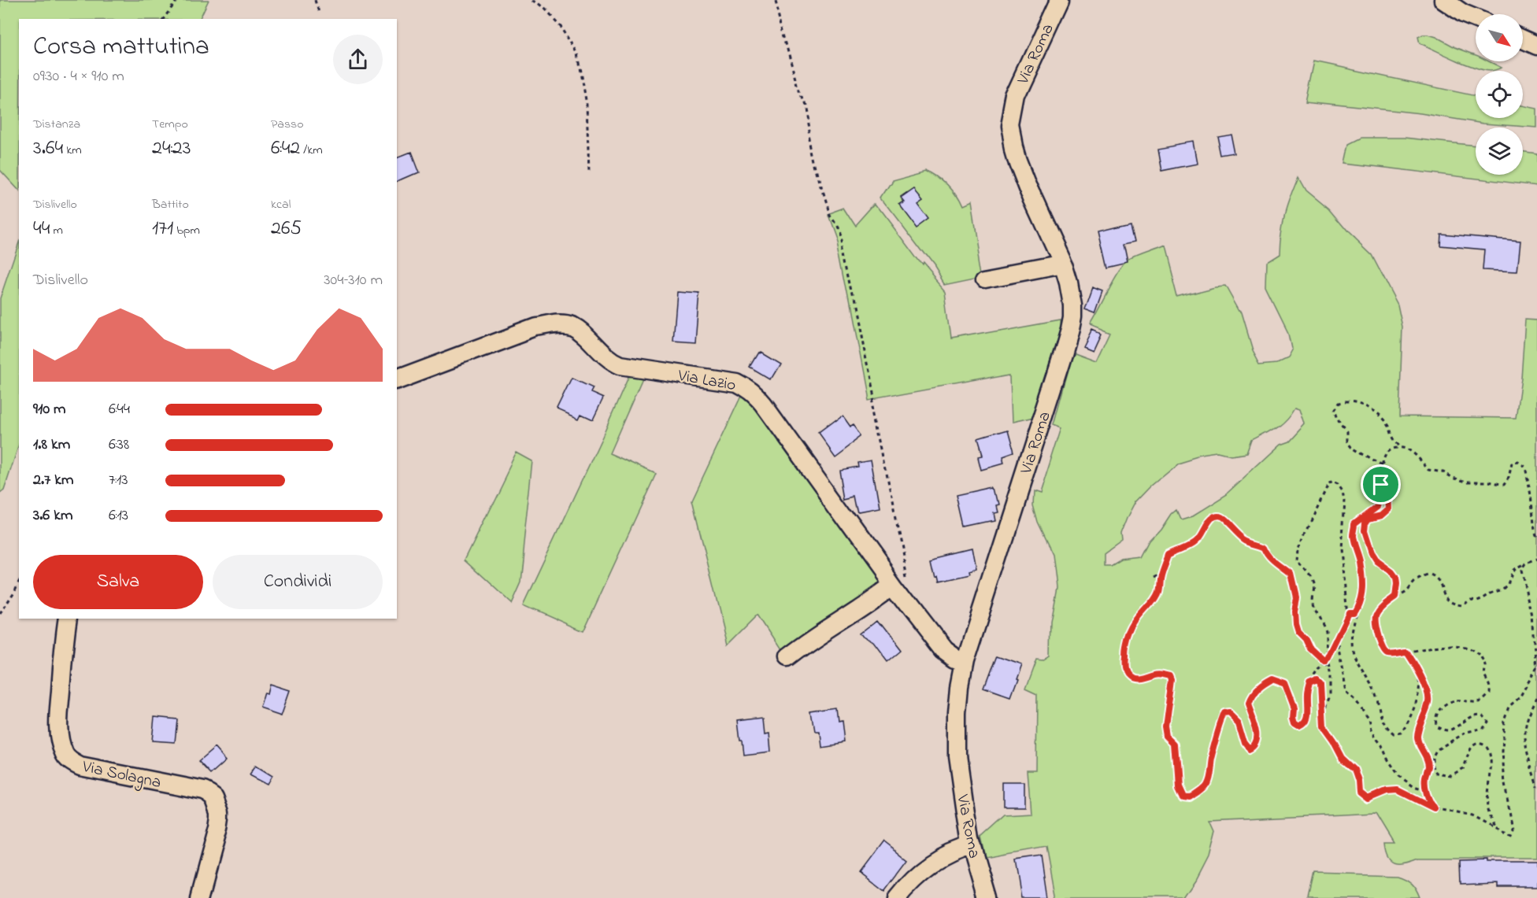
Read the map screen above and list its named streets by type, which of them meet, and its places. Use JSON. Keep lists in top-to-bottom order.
{
  "streets": {
    "street": ["Via Roma", "Via Lazio", "Via Solagna"]
  },
  "crossings": [
    ["Via Roma", "Via Lazio"]
  ],
  "north": "bottom right",
  "page": {
    "heading": ["Corsa mattutina", "09:30 · 4 × 910 m"],
    "stats": [
      ["Distanza", "3.64 km"],
      ["Tempo", "24:23"],
      ["Passo", "6:42 /km"],
      ["Dislivello", "44 m"],
      ["Battito", "171 bpm"],
      ["kcal", "265"]
    ],
    "chart": ["Dislivello", "304–310 m"],
    "list": [
      {
        "name": "910 m",
        "note": "6:44"
      },
      {
        "name": "1.8 km",
        "note": "6:38"
      },
      {
        "name": "2.7 km",
        "note": "7:13"
      },
      {
        "name": "3.6 km",
        "note": "6:13"
      }
    ],
    "buttons": ["Salva", "Condividi"]
  }
}
